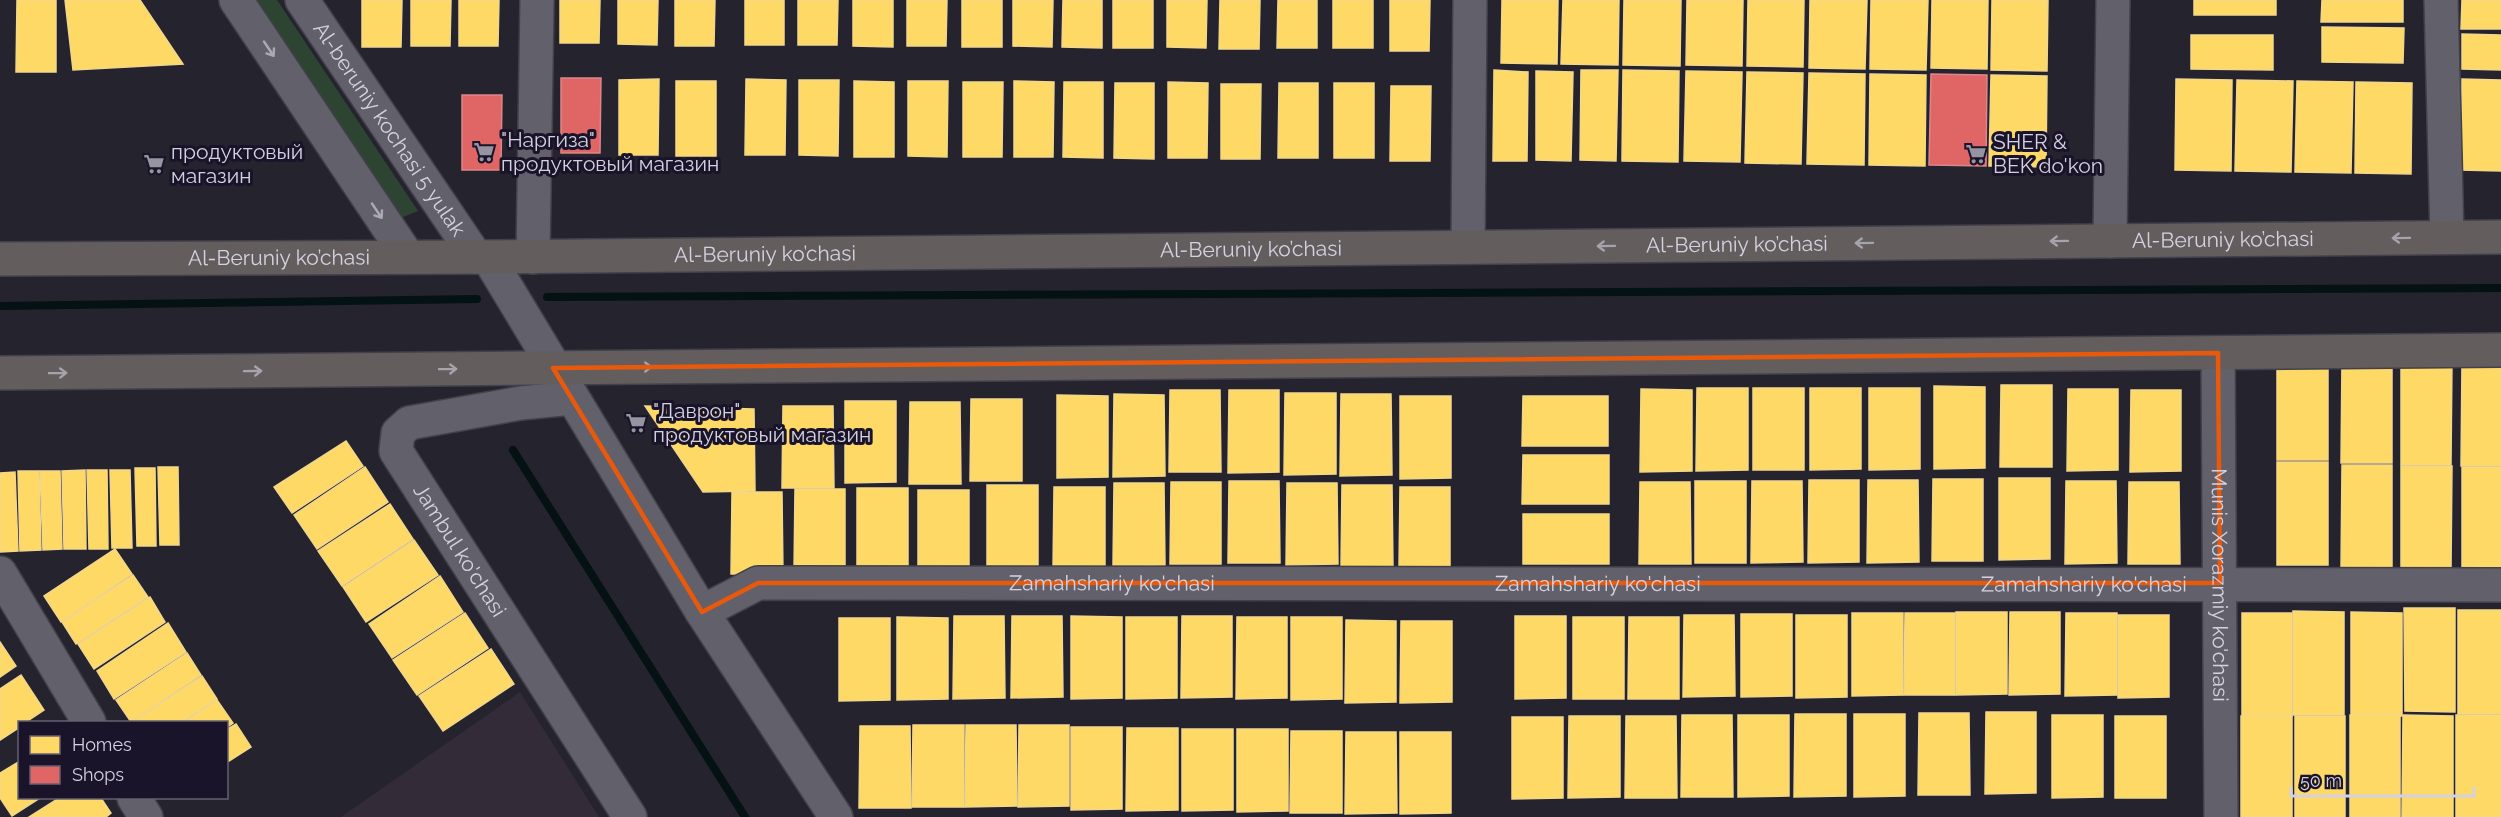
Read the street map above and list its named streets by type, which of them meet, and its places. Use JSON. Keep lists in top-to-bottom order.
{
  "streets": {
    "main road": ["Al-Beruniy ko’chasi"],
    "street": [
      "Al-beruniy kochasi 5 yulak",
      "Jambul ko'chasi",
      "Zamahshariy ko'chasi",
      "Munis Xorazmiy ko'chasi"
    ]
  },
  "crossings": [
    ["Al-beruniy kochasi 5 yulak", "Al-Beruniy ko’chasi"],
    ["Zamahshariy ko'chasi", "Munis Xorazmiy ko'chasi"]
  ],
  "places": {
    "supermarket": [
      "\"Наргиза\" продуктовый магазин",
      "SHER & BEK do'kon",
      "продуктовый магазин",
      "\"Даврон\" продуктовый магазин"
    ]
  },
  "legend": ["Homes", "Shops"],
  "scale_bar": "50 m"
}
